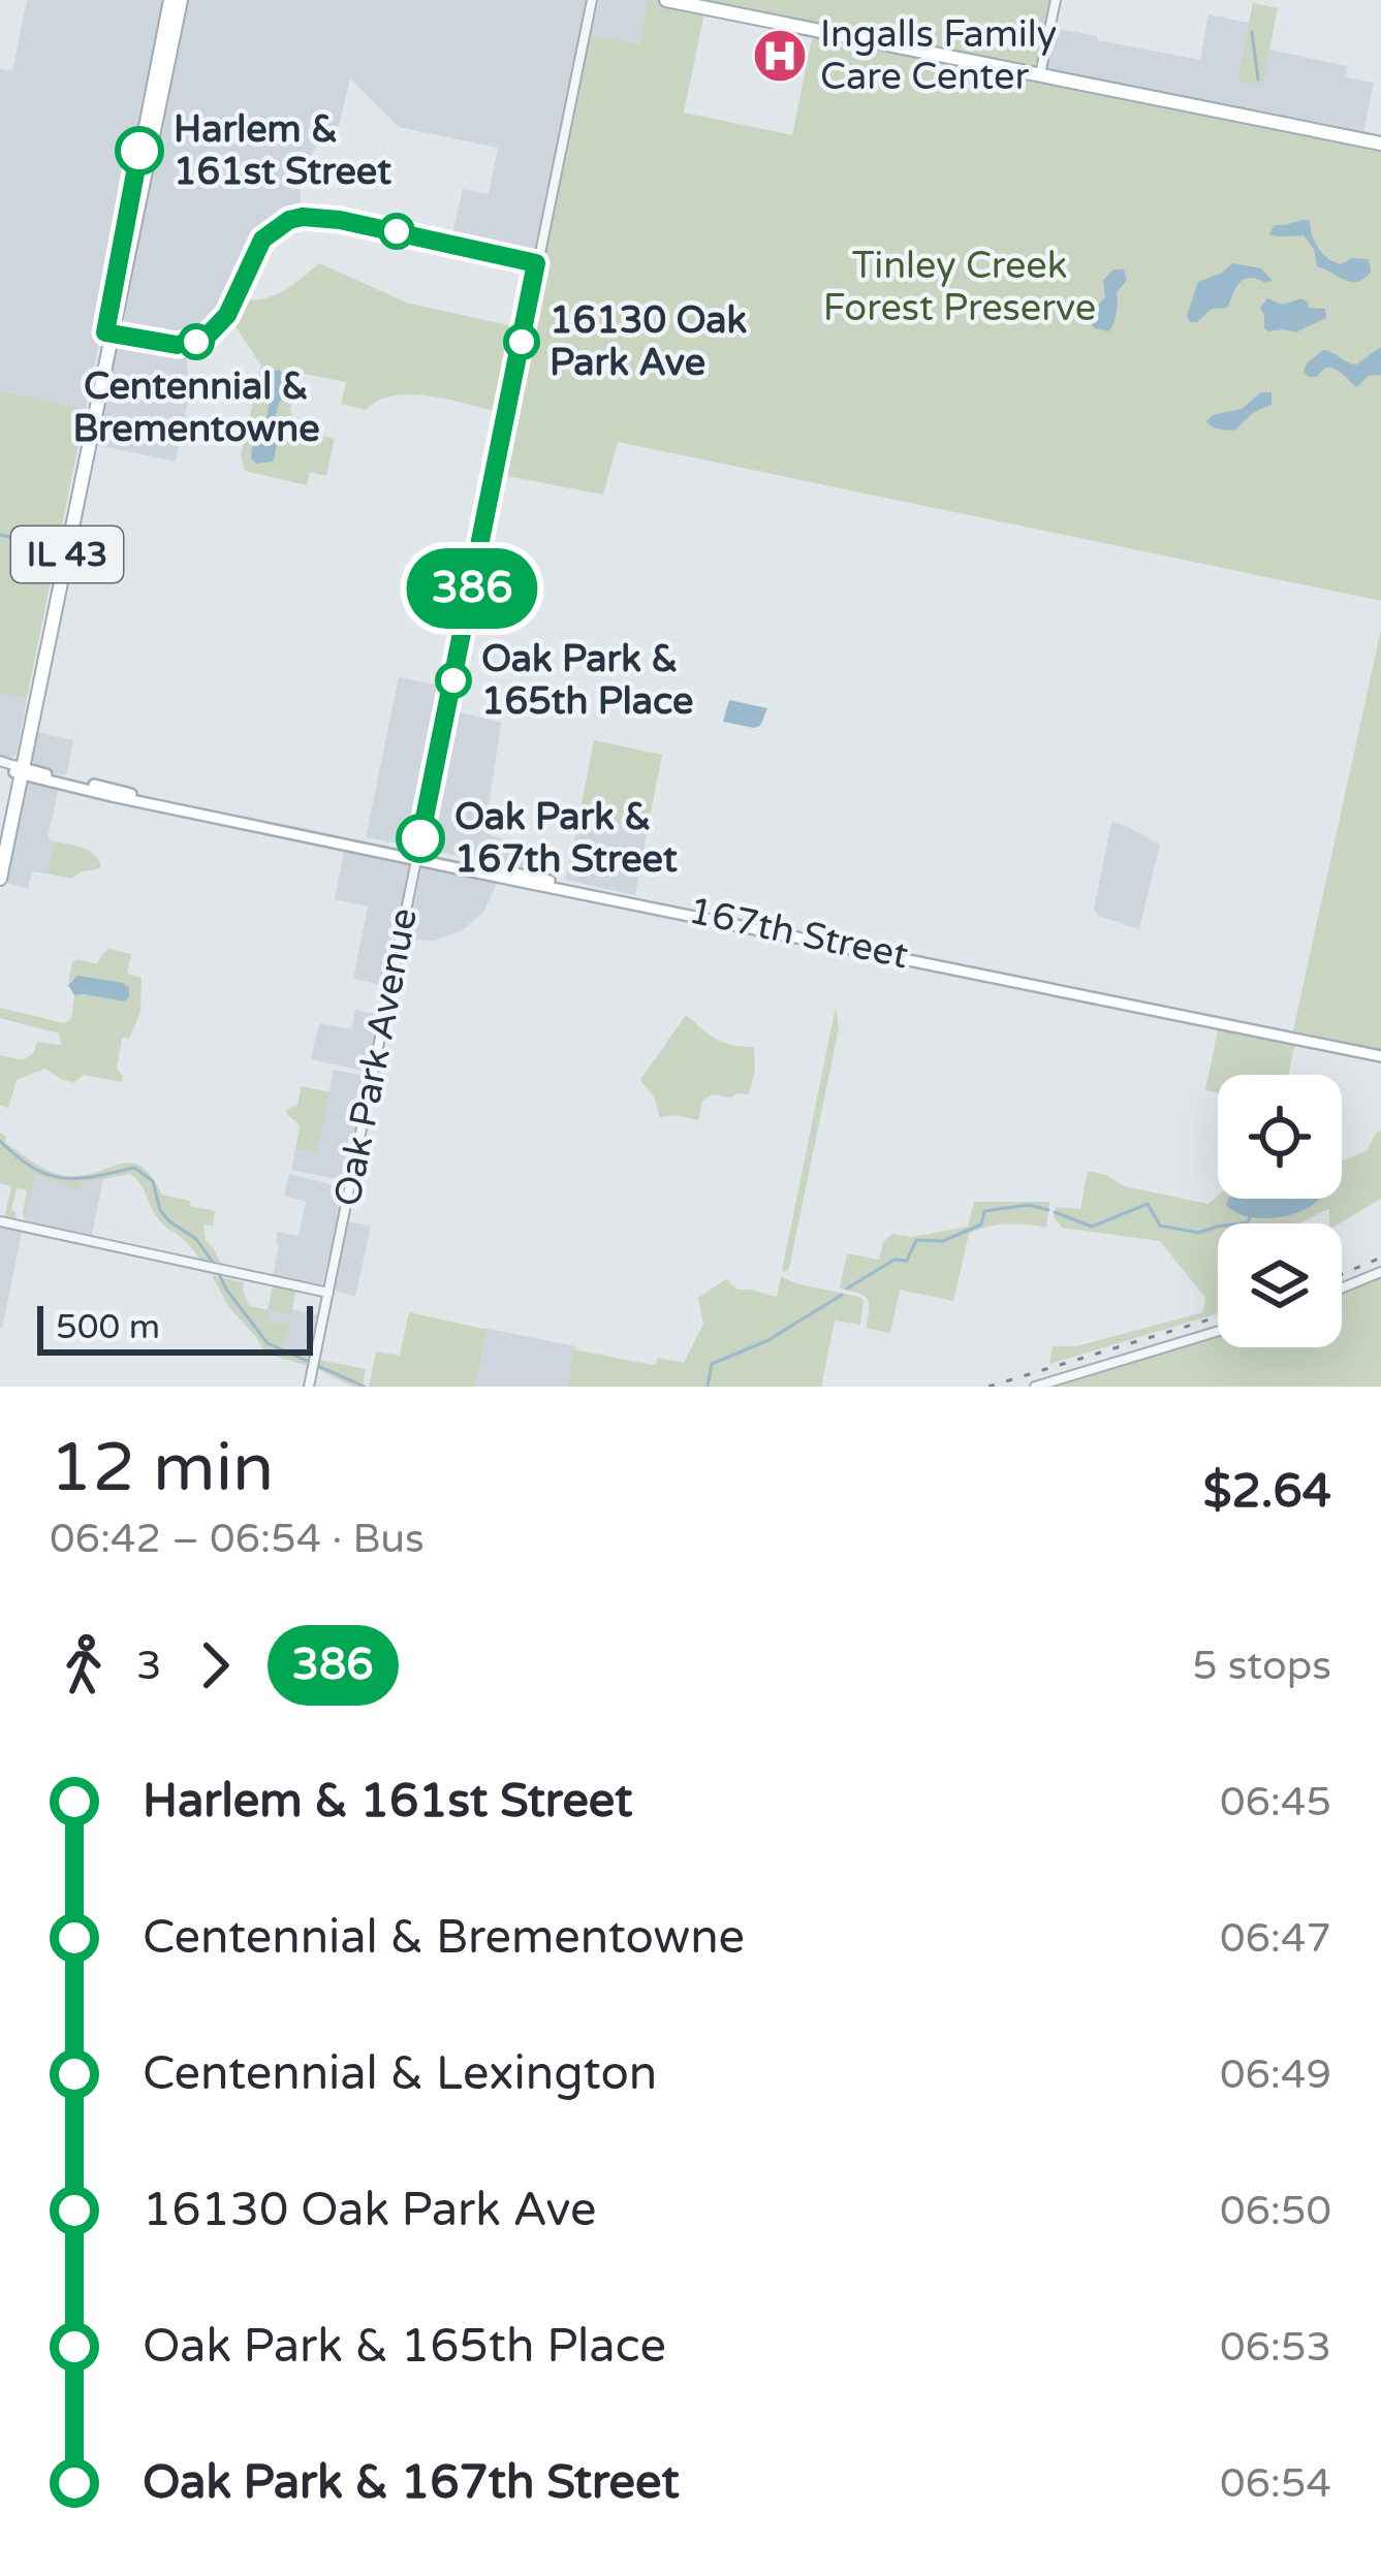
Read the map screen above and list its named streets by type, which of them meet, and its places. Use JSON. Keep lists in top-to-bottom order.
{
  "streets": {
    "main road": ["IL 43", "167th Street"],
    "street": ["Oak Park Avenue"]
  },
  "crossings": [
    ["IL 43", "167th Street"],
    ["167th Street", "Oak Park Avenue"]
  ],
  "parks": ["Tinley Creek Forest Preserve"],
  "places": {
    "hospital": ["Ingalls Family Care Center"],
    "other": [
      "Harlem & 161st Street",
      "Centennial & Brementowne",
      "16130 Oak Park Ave",
      "Oak Park & 165th Place",
      "Oak Park & 167th Street"
    ]
  },
  "lines": ["bus line 386"],
  "scale_bar": "500 m",
  "page": {
    "on_map": "386",
    "scale": "500 m",
    "heading": ["12 min", "06:42 – 06:54 · Bus", "$2.64"],
    "legs": ["3", "386", "5 stops"],
    "list": [
      {
        "name": "Harlem & 161st Street",
        "value": "06:45"
      },
      {
        "name": "Centennial & Brementowne",
        "value": "06:47"
      },
      {
        "name": "Centennial & Lexington",
        "value": "06:49"
      },
      {
        "name": "16130 Oak Park Ave",
        "value": "06:50"
      },
      {
        "name": "Oak Park & 165th Place",
        "value": "06:53"
      },
      {
        "name": "Oak Park & 167th Street",
        "value": "06:54"
      }
    ]
  }
}
